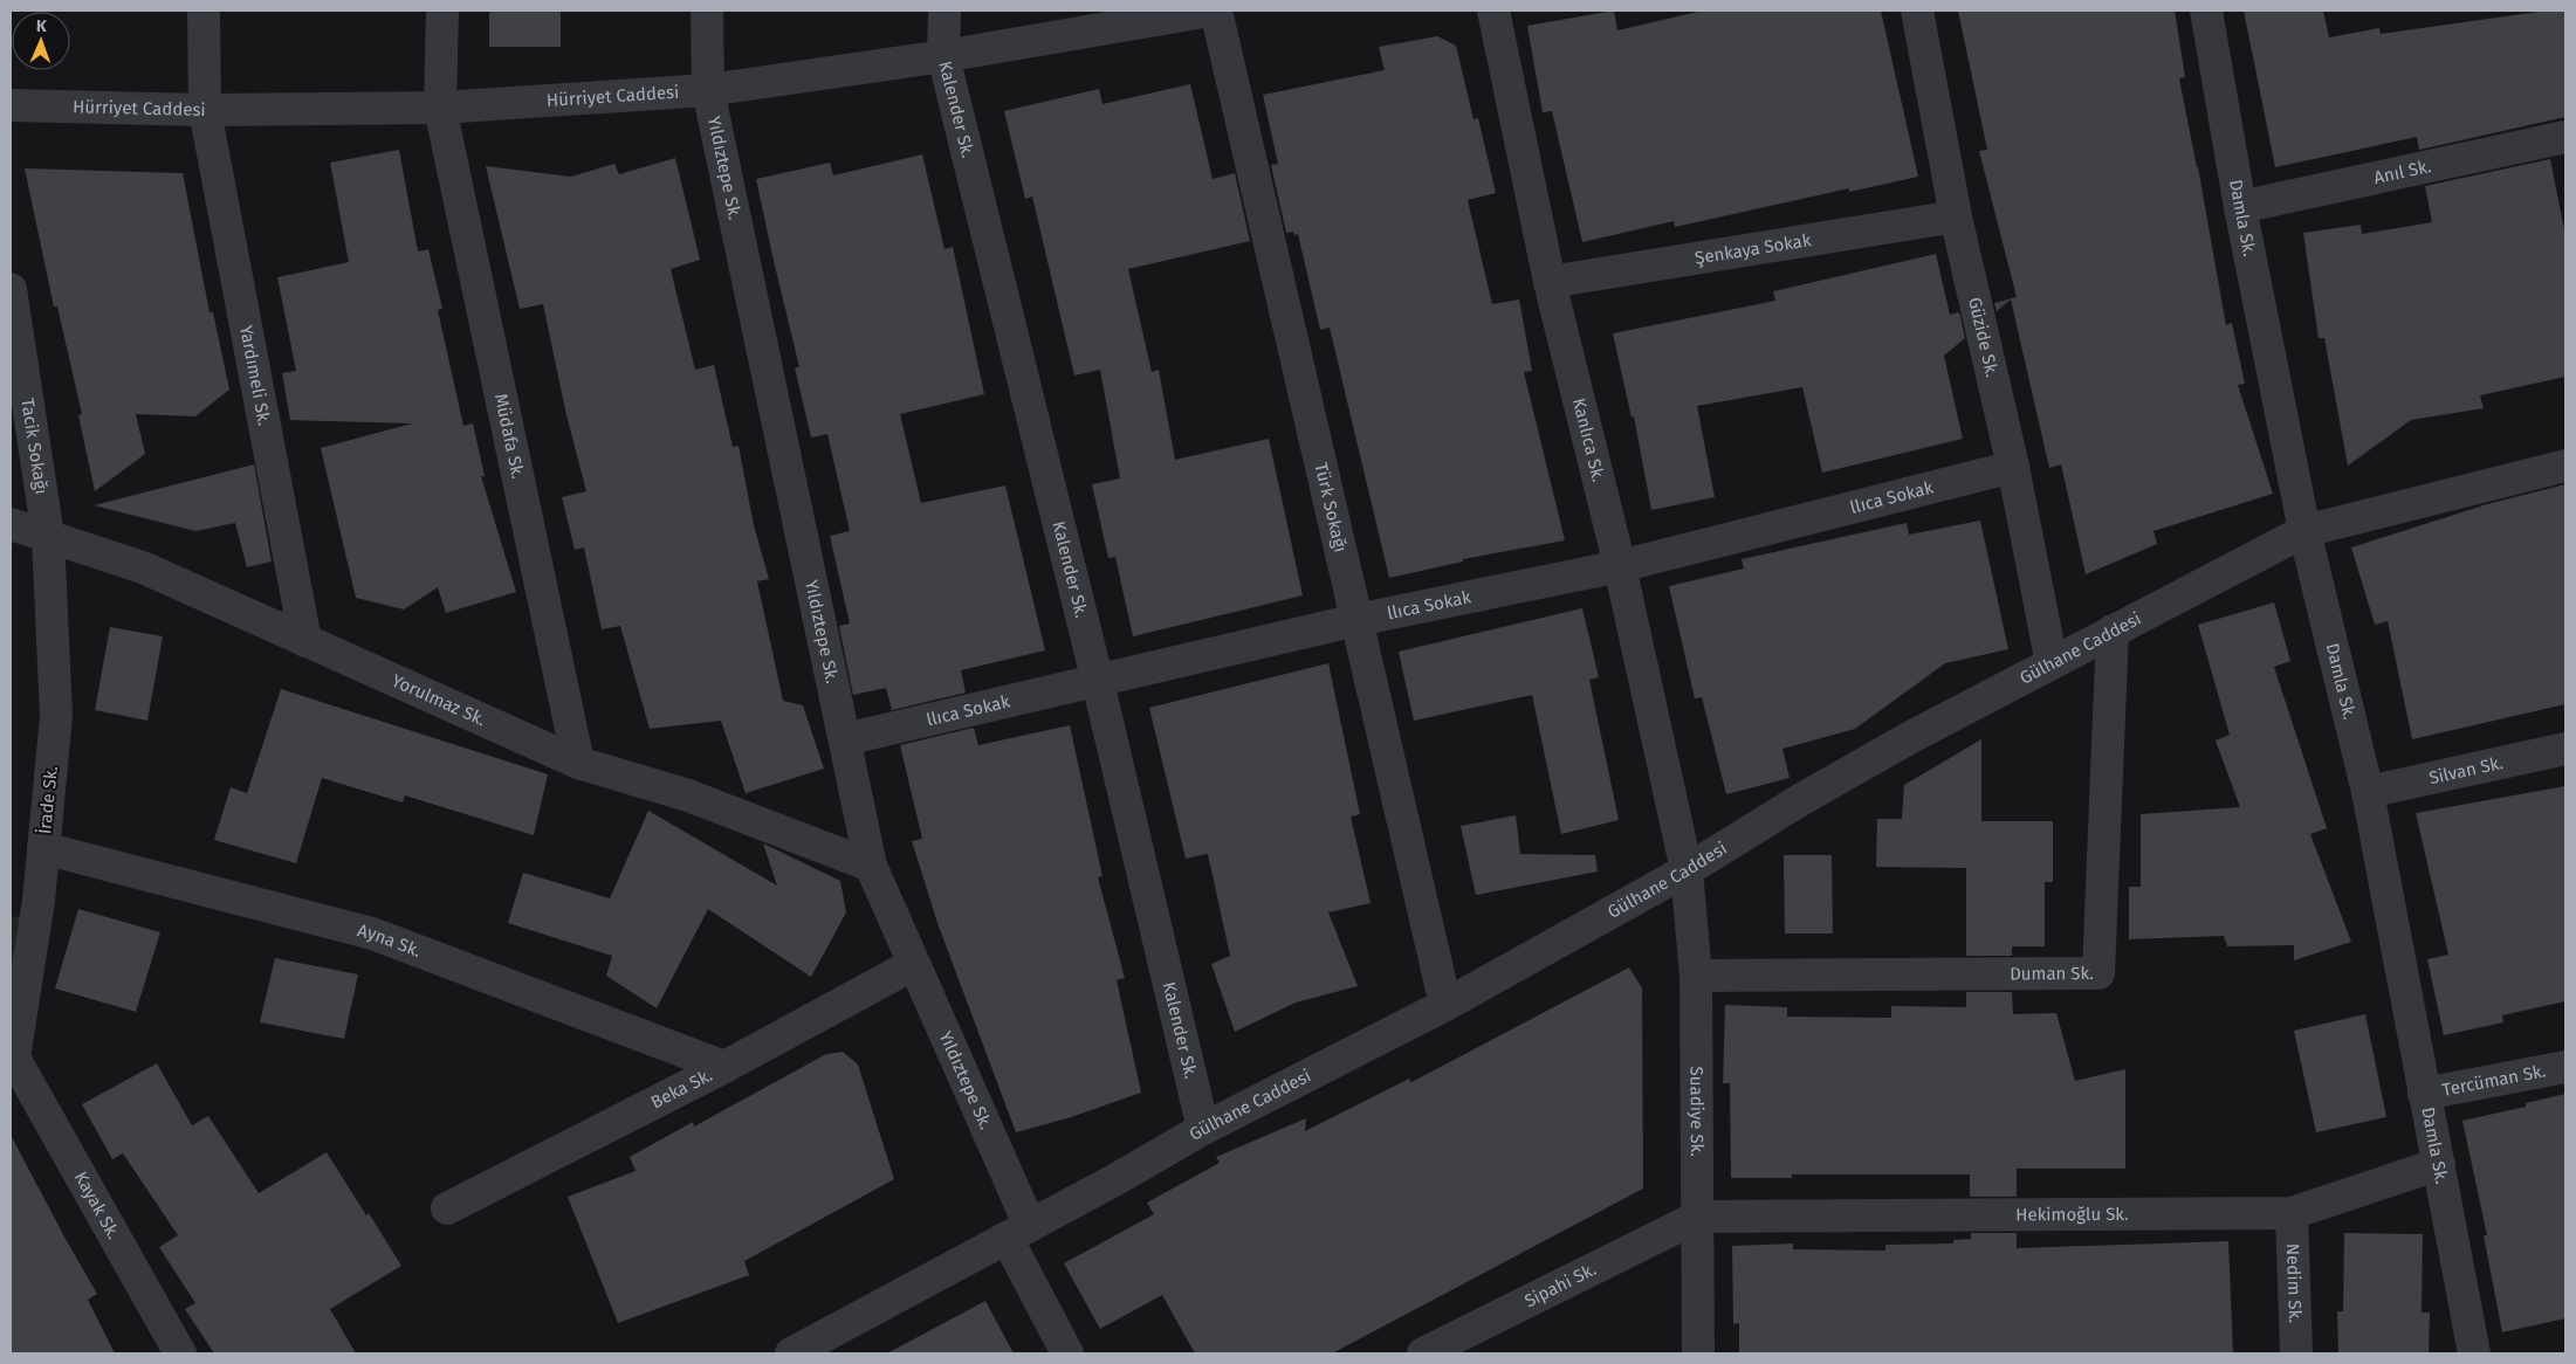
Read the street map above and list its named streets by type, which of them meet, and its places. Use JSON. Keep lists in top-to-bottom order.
{
  "streets": {
    "street": [
      "Hürriyet Caddesi",
      "Kalender Sk.",
      "Yıldıztepe Sk.",
      "Anıl Sk.",
      "Damla Sk.",
      "Şenkaya Sokak",
      "Güzide Sk.",
      "Yardımeli Sk.",
      "Müdafa Sk.",
      "Kanlıca Sk.",
      "Tacik Sokağı",
      "llıca Sokak",
      "Türk Sokağı",
      "Gülhane Caddesi",
      "Yorulmaz Sk.",
      "Silvan Sk.",
      "İrade Sk.",
      "Ayna Sk.",
      "Duman Sk.",
      "Tercüman Sk.",
      "Beka Sk.",
      "Suadiye Sk.",
      "Kayak Sk.",
      "Hekimoğlu Sk.",
      "Nedim Sk.",
      "Sipahi Sk."
    ]
  },
  "crossings": [
    ["Hürriyet Caddesi", "Kalender Sk."],
    ["Hürriyet Caddesi", "Yıldıztepe Sk."],
    ["Hürriyet Caddesi", "Yardımeli Sk."],
    ["Hürriyet Caddesi", "Müdafa Sk."],
    ["Kalender Sk.", "llıca Sokak"],
    ["Kalender Sk.", "Gülhane Caddesi"],
    ["Yıldıztepe Sk.", "llıca Sokak"],
    ["Yıldıztepe Sk.", "Gülhane Caddesi"],
    ["Yıldıztepe Sk.", "Yorulmaz Sk."],
    ["Yıldıztepe Sk.", "Beka Sk."],
    ["Anıl Sk.", "Damla Sk."],
    ["Damla Sk.", "Gülhane Caddesi"],
    ["Damla Sk.", "Silvan Sk."],
    ["Damla Sk.", "Tercüman Sk."],
    ["Damla Sk.", "Hekimoğlu Sk."],
    ["Şenkaya Sokak", "Güzide Sk."],
    ["Şenkaya Sokak", "Kanlıca Sk."],
    ["Güzide Sk.", "llıca Sokak"],
    ["Güzide Sk.", "Gülhane Caddesi"],
    ["Yardımeli Sk.", "Yorulmaz Sk."],
    ["Müdafa Sk.", "Yorulmaz Sk."],
    ["Kanlıca Sk.", "llıca Sokak"],
    ["Kanlıca Sk.", "Gülhane Caddesi"],
    ["Kanlıca Sk.", "Suadiye Sk."],
    ["Tacik Sokağı", "Yorulmaz Sk."],
    ["Tacik Sokağı", "İrade Sk."],
    ["llıca Sokak", "Türk Sokağı"],
    ["Türk Sokağı", "Gülhane Caddesi"],
    ["Gülhane Caddesi", "Duman Sk."],
    ["Gülhane Caddesi", "Suadiye Sk."],
    ["Yorulmaz Sk.", "İrade Sk."],
    ["İrade Sk.", "Ayna Sk."],
    ["İrade Sk.", "Kayak Sk."],
    ["Ayna Sk.", "Beka Sk."],
    ["Duman Sk.", "Suadiye Sk."],
    ["Suadiye Sk.", "Hekimoğlu Sk."],
    ["Suadiye Sk.", "Sipahi Sk."],
    ["Hekimoğlu Sk.", "Nedim Sk."],
    ["Hekimoğlu Sk.", "Sipahi Sk."]
  ],
  "north": "top"
}
